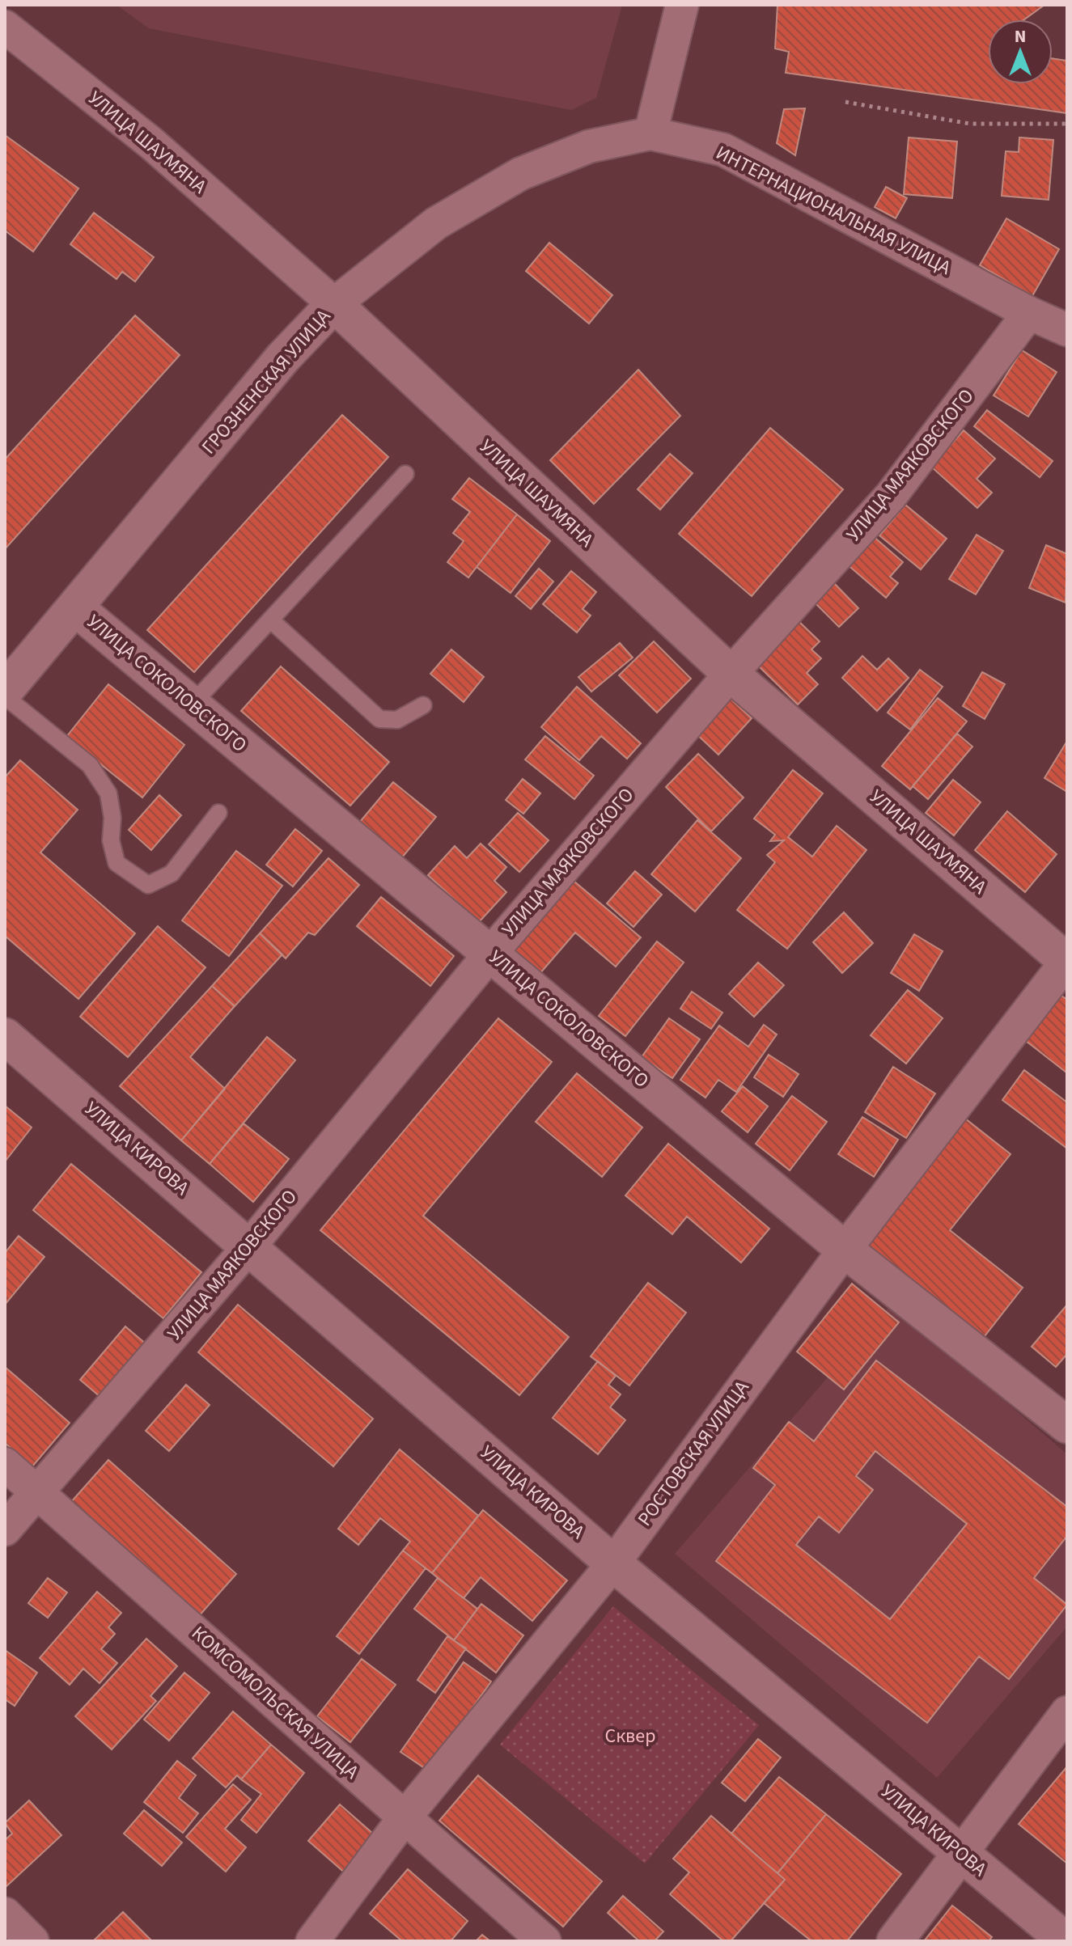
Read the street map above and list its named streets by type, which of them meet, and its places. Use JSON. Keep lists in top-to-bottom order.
{
  "streets": {
    "street": [
      "УЛИЦА ШАУМЯНА",
      "ИНТЕРНАЦИОНАЛЬНАЯ УЛИЦА",
      "ГРОЗНЕНСКАЯ УЛИЦА",
      "УЛИЦА МАЯКОВСКОГО",
      "УЛИЦА СОКОЛОВСКОГО",
      "УЛИЦА КИРОВА",
      "РОСТОВСКАЯ УЛИЦА",
      "КОМСОМОЛЬСКАЯ УЛИЦА"
    ]
  },
  "crossings": [
    ["УЛИЦА ШАУМЯНА", "ГРОЗНЕНСКАЯ УЛИЦА"],
    ["УЛИЦА ШАУМЯНА", "УЛИЦА МАЯКОВСКОГО"],
    ["УЛИЦА ШАУМЯНА", "РОСТОВСКАЯ УЛИЦА"],
    ["ИНТЕРНАЦИОНАЛЬНАЯ УЛИЦА", "ГРОЗНЕНСКАЯ УЛИЦА"],
    ["ИНТЕРНАЦИОНАЛЬНАЯ УЛИЦА", "УЛИЦА МАЯКОВСКОГО"],
    ["ГРОЗНЕНСКАЯ УЛИЦА", "УЛИЦА СОКОЛОВСКОГО"],
    ["УЛИЦА МАЯКОВСКОГО", "УЛИЦА СОКОЛОВСКОГО"],
    ["УЛИЦА МАЯКОВСКОГО", "УЛИЦА КИРОВА"],
    ["УЛИЦА МАЯКОВСКОГО", "КОМСОМОЛЬСКАЯ УЛИЦА"],
    ["УЛИЦА СОКОЛОВСКОГО", "РОСТОВСКАЯ УЛИЦА"],
    ["УЛИЦА КИРОВА", "РОСТОВСКАЯ УЛИЦА"],
    ["РОСТОВСКАЯ УЛИЦА", "КОМСОМОЛЬСКАЯ УЛИЦА"]
  ],
  "parks": ["Сквер"],
  "north": "top"
}
